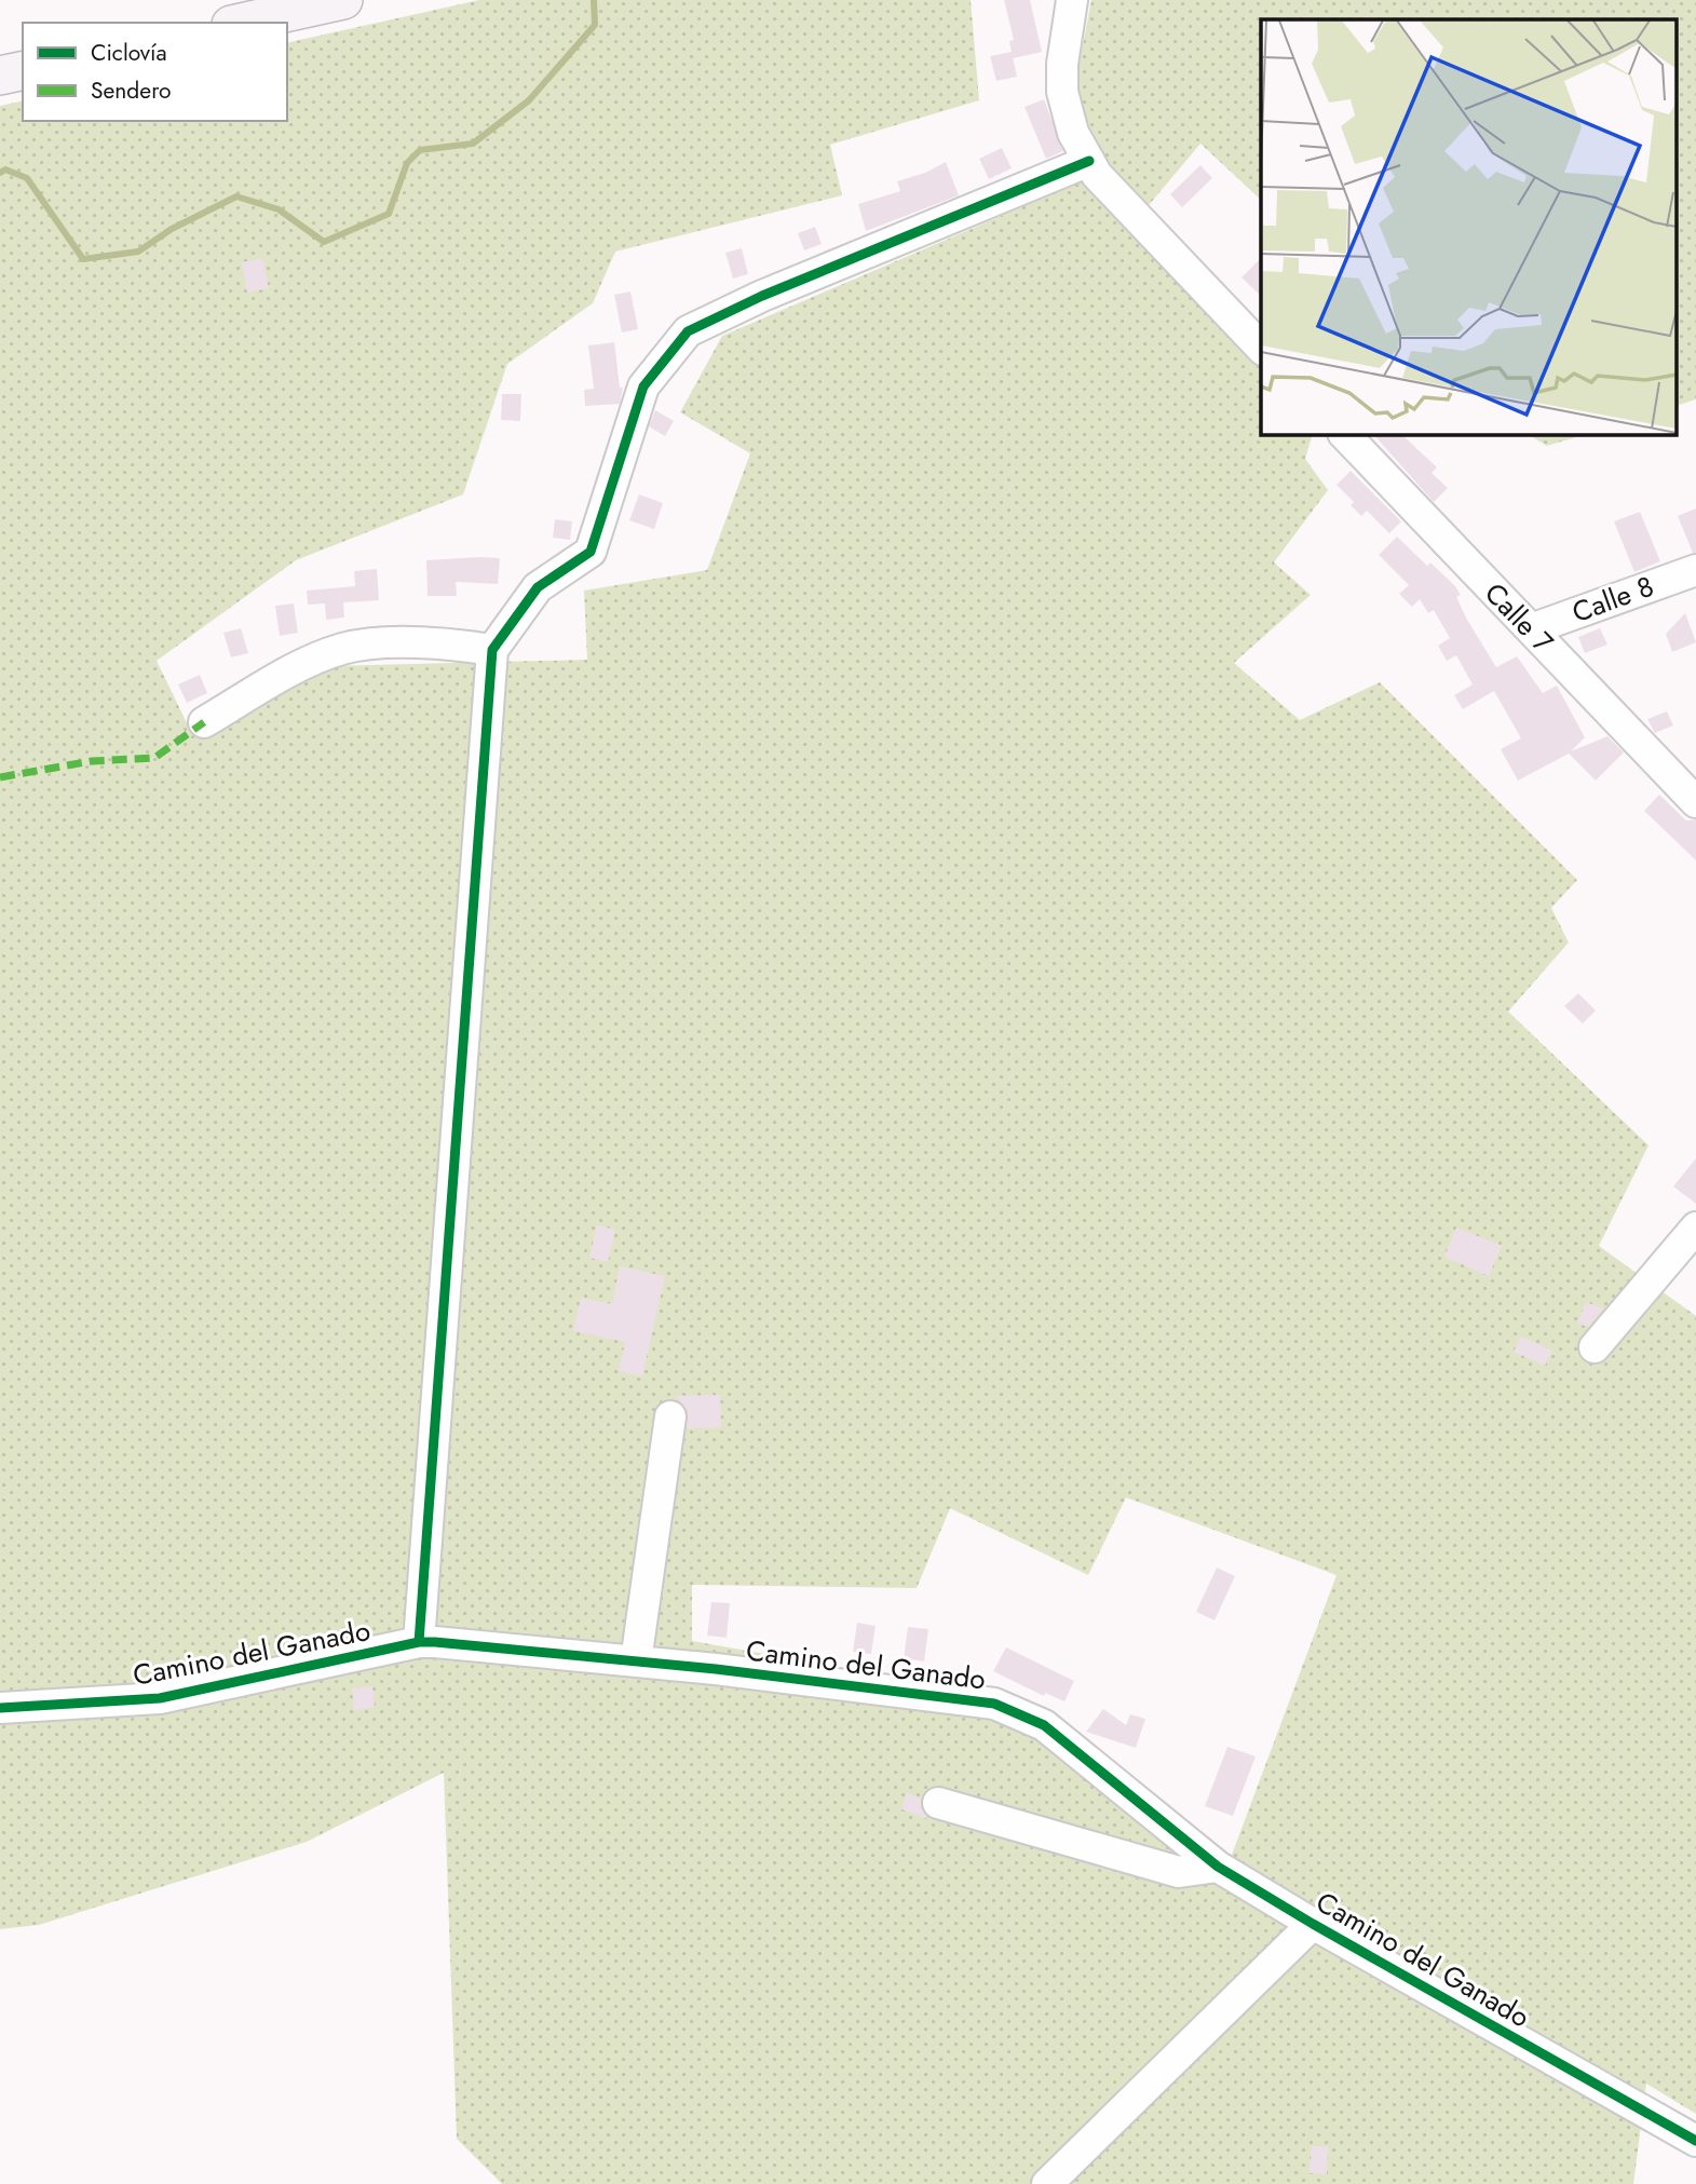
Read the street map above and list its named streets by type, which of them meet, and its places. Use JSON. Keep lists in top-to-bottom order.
{
  "streets": {
    "street": ["Calle 8", "Calle 7", "Camino del Ganado"]
  },
  "crossings": [
    ["Calle 8", "Calle 7"]
  ],
  "legend": ["Ciclovía", "Sendero"]
}
